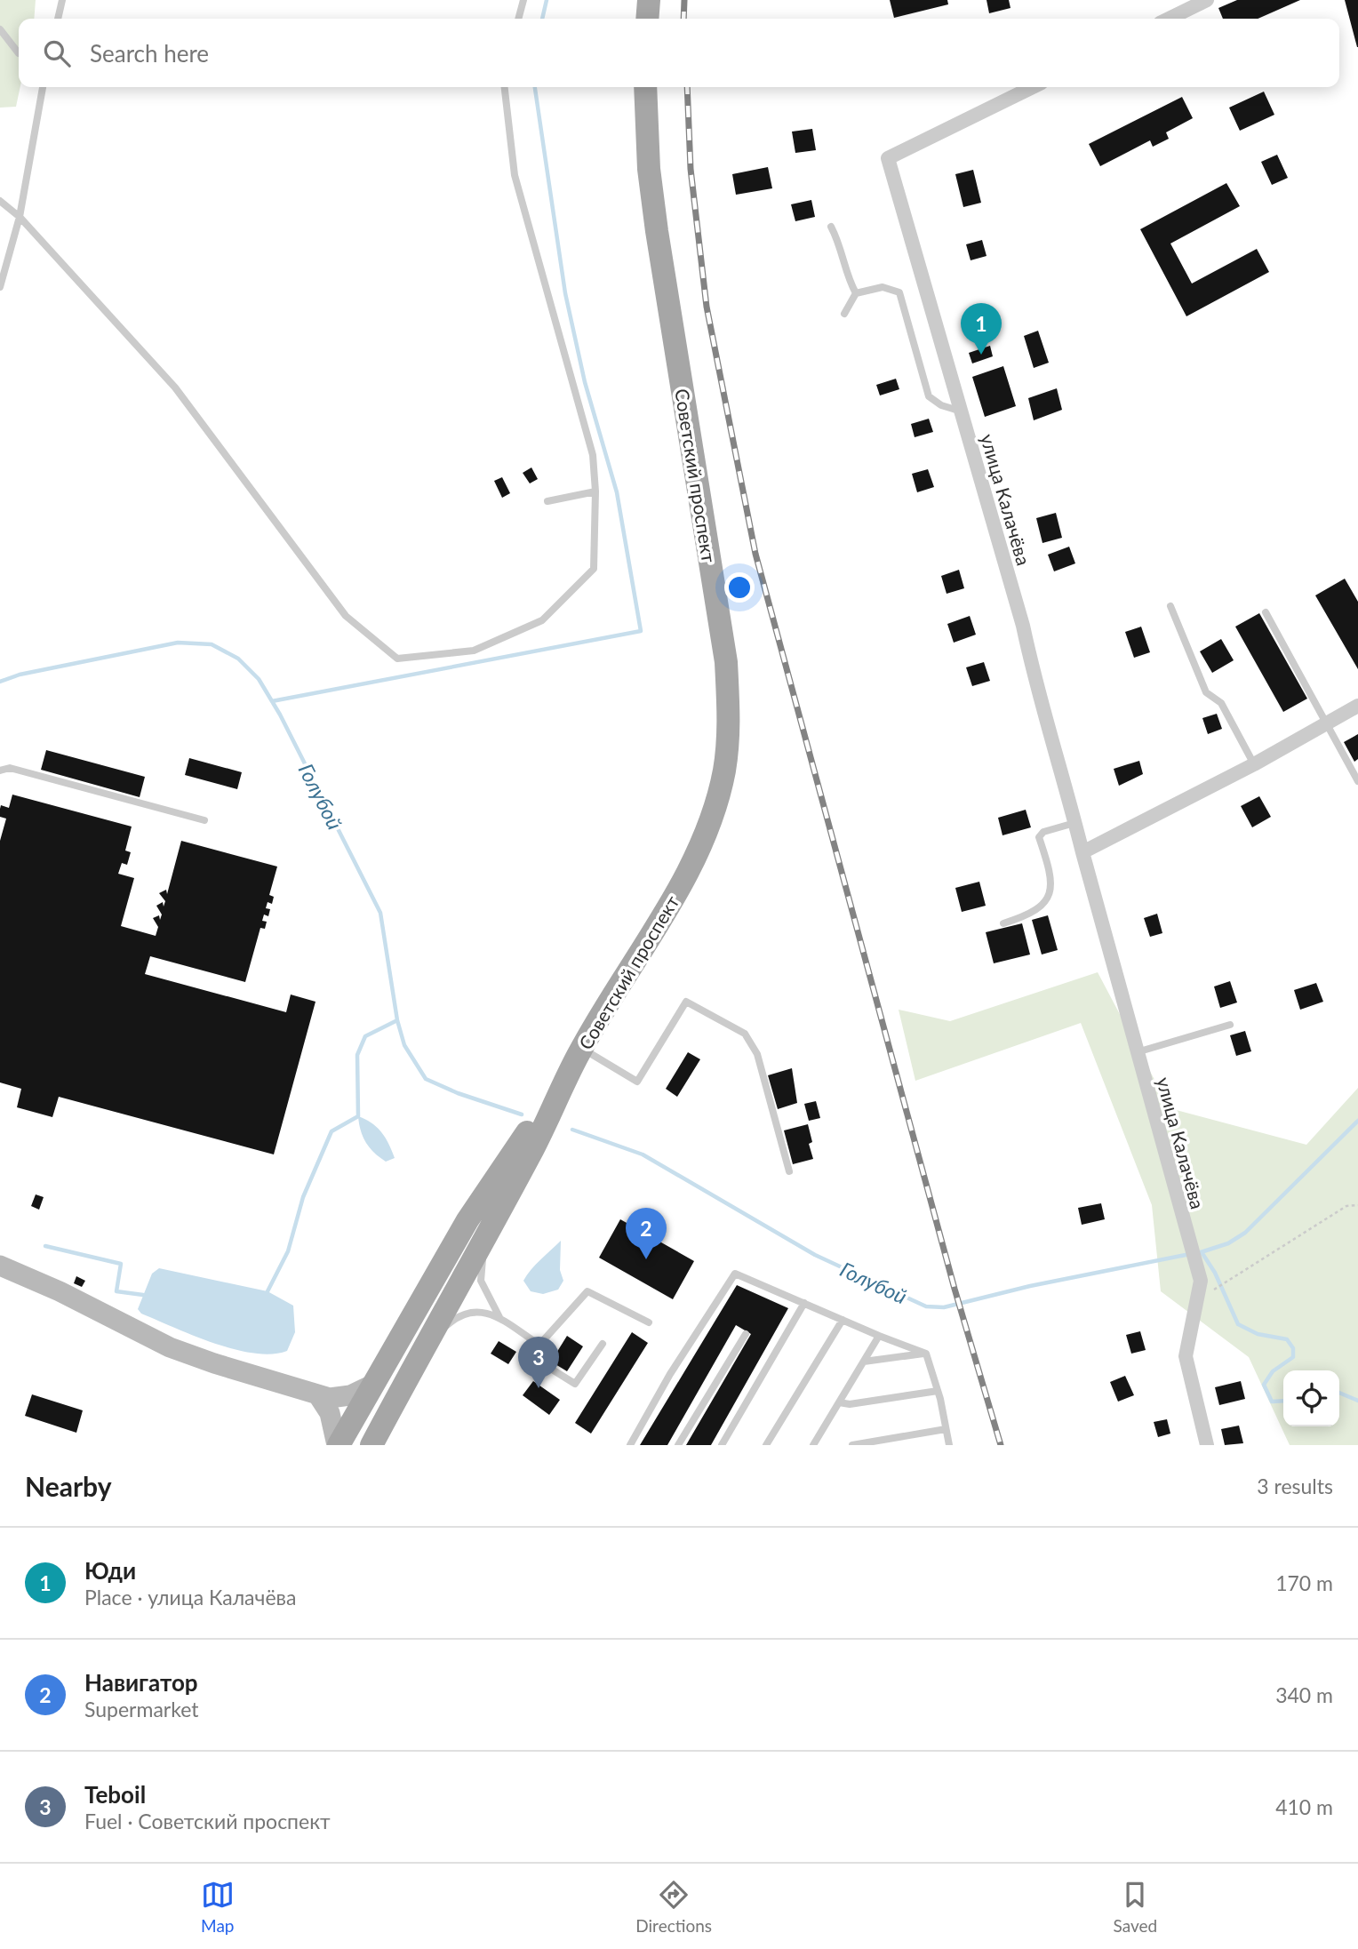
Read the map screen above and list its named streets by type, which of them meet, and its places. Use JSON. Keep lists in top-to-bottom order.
{
  "streets": {
    "main road": ["Советский проспект"],
    "street": ["улица Калачёва"]
  },
  "water": ["Голубой"],
  "page": {
    "search": "Search here",
    "pins": ["1", "2", "3"],
    "heading": ["Nearby", "3 results"],
    "list": [
      {
        "mark": "1",
        "name": "Юди",
        "note": "Place · улица Калачёва",
        "value": "170 m"
      },
      {
        "mark": "2",
        "name": "Навигатор",
        "note": "Supermarket",
        "value": "340 m"
      },
      {
        "mark": "3",
        "name": "Teboil",
        "note": "Fuel · Советский проспект",
        "value": "410 m"
      }
    ],
    "nav": ["Map", "Directions", "Saved"]
  }
}
